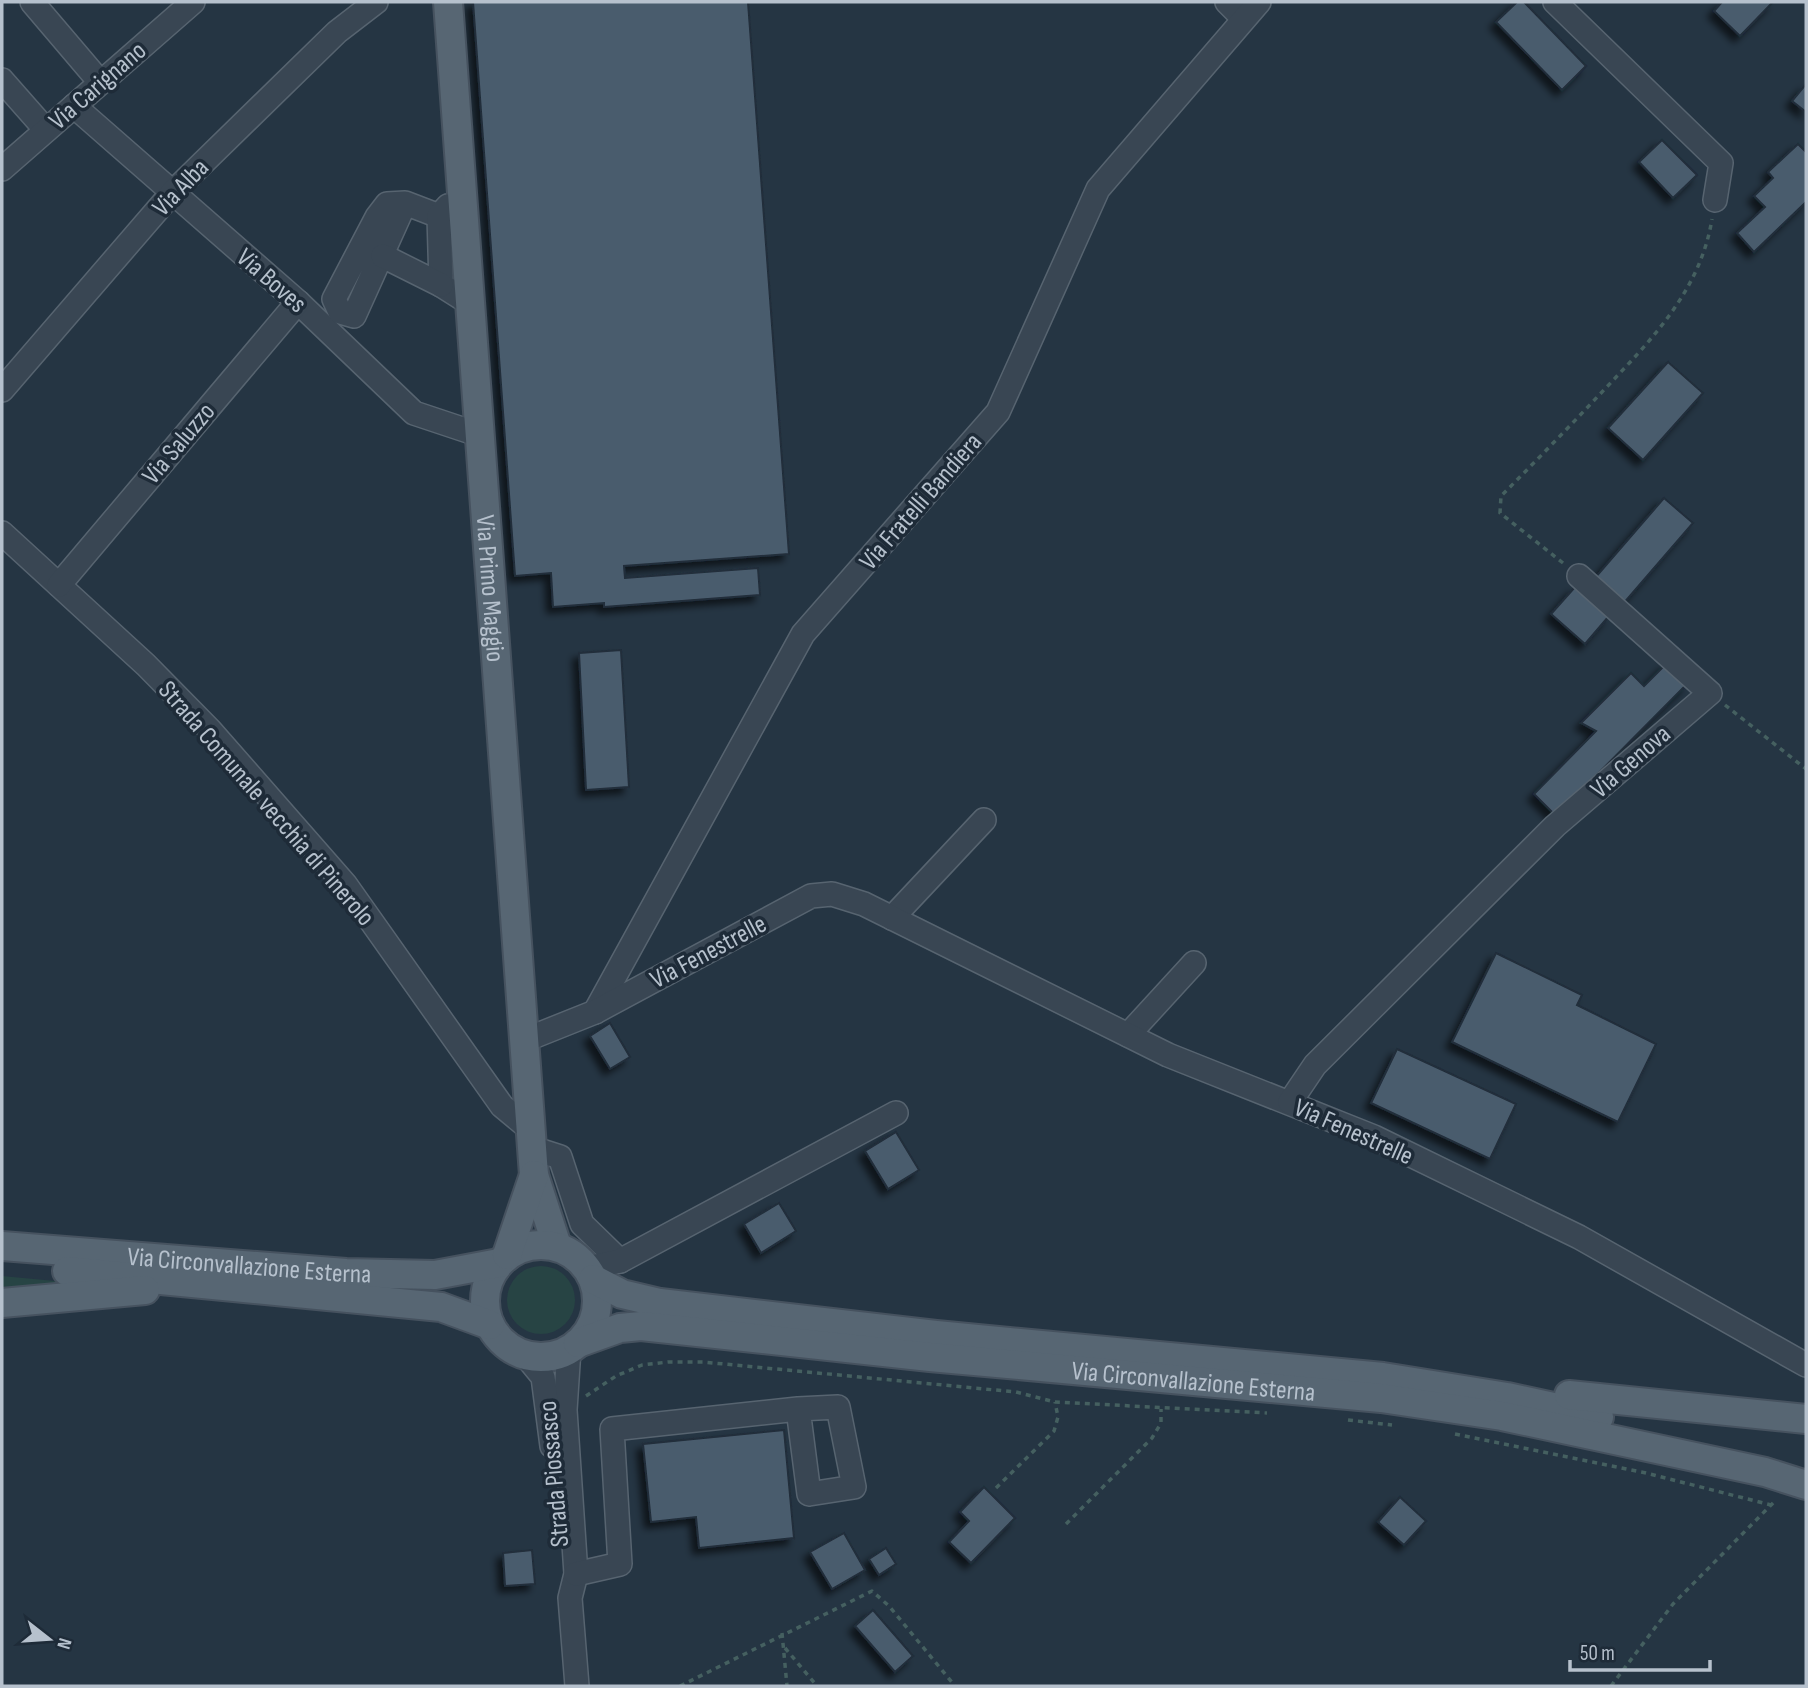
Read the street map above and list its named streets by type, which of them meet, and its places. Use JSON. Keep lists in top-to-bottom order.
{
  "streets": {
    "main road": ["Via Primo Maggio", "Via Circonvallazione Esterna"],
    "street": [
      "Via Carignano",
      "Via Alba",
      "Via Boves",
      "Via Saluzzo",
      "Via Fratelli Bandiera",
      "Via Genova",
      "Strada Comunale vecchia di Pinerolo",
      "Via Fenestrelle",
      "Strada Piossasco"
    ]
  },
  "crossings": [
    ["Via Carignano", "Via Boves"],
    ["Via Alba", "Via Boves"],
    ["Via Boves", "Via Saluzzo"],
    ["Via Boves", "Via Primo Maggio"],
    ["Via Saluzzo", "Strada Comunale vecchia di Pinerolo"],
    ["Via Fratelli Bandiera", "Via Fenestrelle"],
    ["Via Primo Maggio", "Strada Comunale vecchia di Pinerolo"],
    ["Via Primo Maggio", "Via Fenestrelle"],
    ["Via Primo Maggio", "Via Circonvallazione Esterna"],
    ["Via Primo Maggio", "Strada Piossasco"],
    ["Via Genova", "Via Fenestrelle"],
    ["Via Circonvallazione Esterna", "Strada Piossasco"]
  ],
  "scale_bar": "50 m",
  "north": "right"
}
